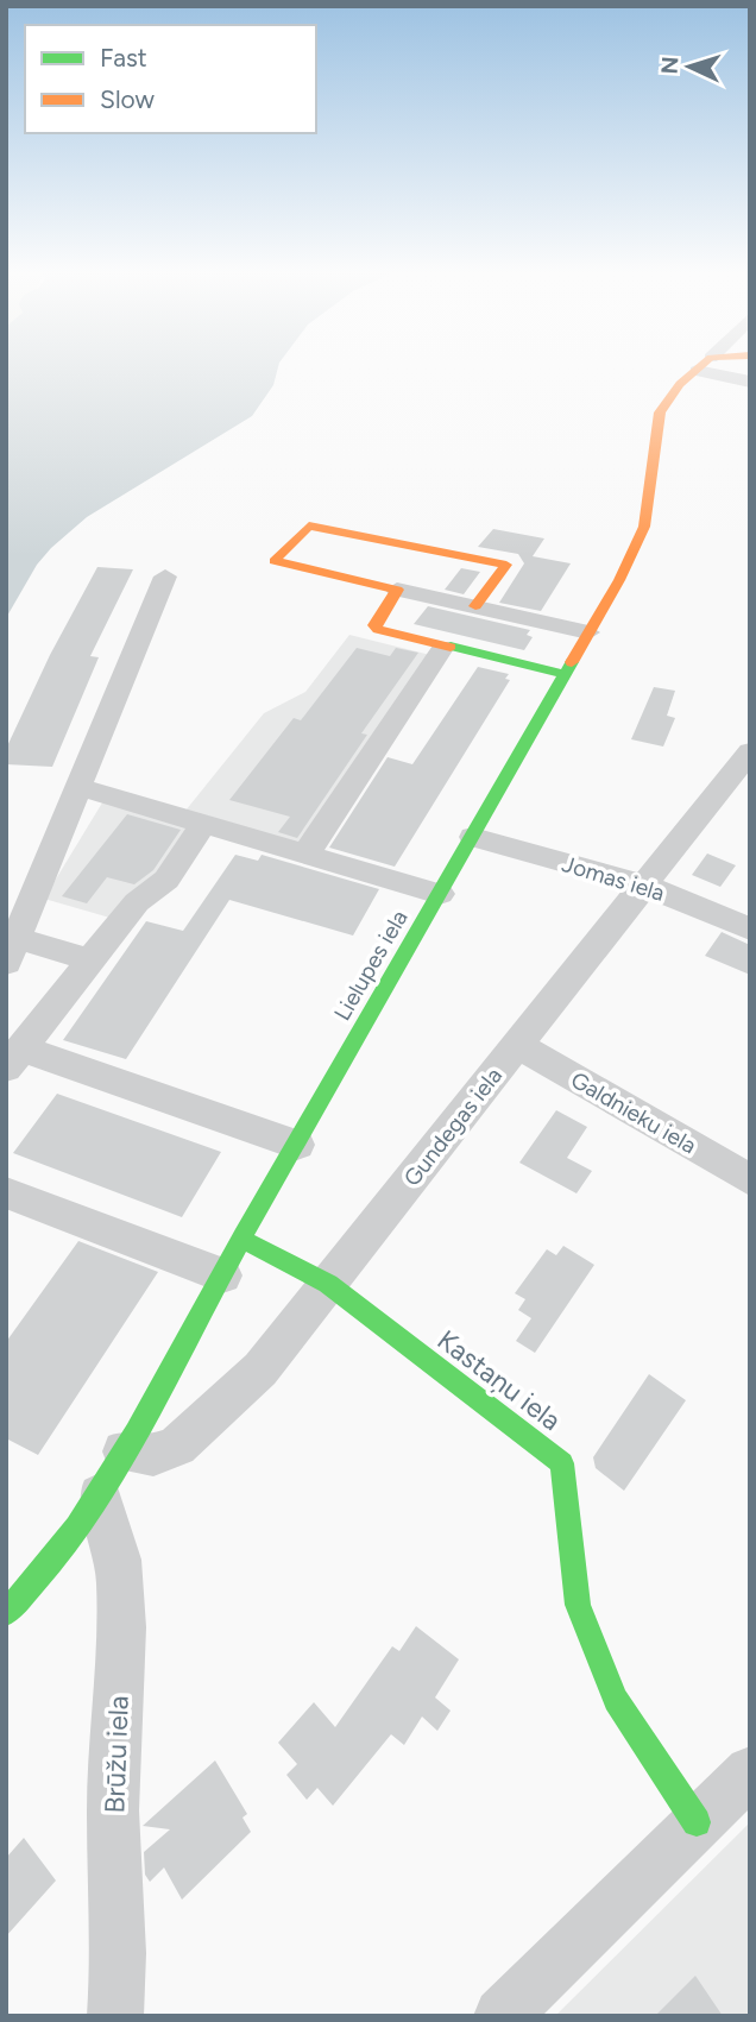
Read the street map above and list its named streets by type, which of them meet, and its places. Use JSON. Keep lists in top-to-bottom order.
{
  "streets": {
    "street": [
      "Jomas iela",
      "Lielupes iela",
      "Galdnieku iela",
      "Gundegas iela",
      "Kastaņu iela",
      "Brūžu iela"
    ]
  },
  "crossings": [
    ["Jomas iela", "Lielupes iela"],
    ["Jomas iela", "Gundegas iela"],
    ["Lielupes iela", "Gundegas iela"],
    ["Lielupes iela", "Kastaņu iela"],
    ["Lielupes iela", "Brūžu iela"],
    ["Galdnieku iela", "Gundegas iela"],
    ["Gundegas iela", "Kastaņu iela"]
  ],
  "legend": ["Fast", "Slow"],
  "north": "left"
}
